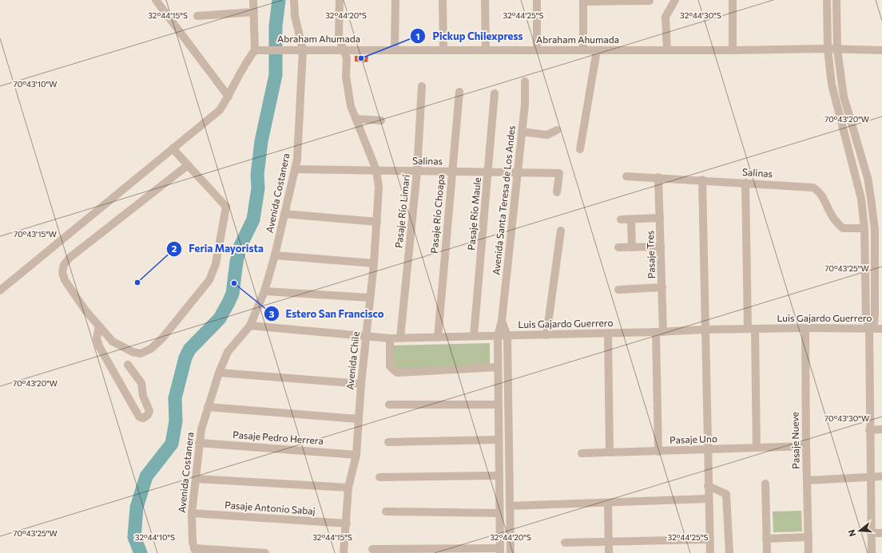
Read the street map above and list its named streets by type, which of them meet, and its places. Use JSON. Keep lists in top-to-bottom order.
{
  "streets": {
    "street": [
      "Abraham Ahumada",
      "Salinas",
      "Avenida Costanera",
      "Avenida Santa Teresa de Los Andes",
      "Pasaje Río Limarí",
      "Pasaje Río Choapa",
      "Pasaje Río Maule",
      "Pasaje Tres",
      "Luis Gajardo Guerrero",
      "Avenida Chile",
      "Pasaje Pedro Herrera",
      "Pasaje Uno",
      "Pasaje Nueve",
      "Pasaje Antonio Sabaj"
    ]
  },
  "crossings": [
    ["Abraham Ahumada", "Avenida Costanera"],
    ["Abraham Ahumada", "Avenida Chile"],
    ["Salinas", "Avenida Costanera"],
    ["Salinas", "Avenida Santa Teresa de Los Andes"],
    ["Salinas", "Pasaje Río Limarí"],
    ["Salinas", "Pasaje Río Choapa"],
    ["Salinas", "Pasaje Río Maule"],
    ["Salinas", "Pasaje Tres"],
    ["Salinas", "Avenida Chile"],
    ["Avenida Costanera", "Luis Gajardo Guerrero"],
    ["Avenida Costanera", "Pasaje Pedro Herrera"],
    ["Avenida Costanera", "Pasaje Antonio Sabaj"],
    ["Avenida Santa Teresa de Los Andes", "Luis Gajardo Guerrero"],
    ["Pasaje Río Limarí", "Luis Gajardo Guerrero"],
    ["Pasaje Río Choapa", "Luis Gajardo Guerrero"],
    ["Pasaje Río Maule", "Luis Gajardo Guerrero"],
    ["Pasaje Tres", "Luis Gajardo Guerrero"],
    ["Pasaje Tres", "Pasaje Uno"],
    ["Luis Gajardo Guerrero", "Avenida Chile"],
    ["Luis Gajardo Guerrero", "Pasaje Nueve"],
    ["Avenida Chile", "Pasaje Pedro Herrera"],
    ["Avenida Chile", "Pasaje Antonio Sabaj"],
    ["Pasaje Uno", "Pasaje Nueve"]
  ],
  "places": ["Pickup Chilexpress", "Feria Mayorista", "Estero San Francisco"],
  "north": "left",
  "coordinates": [
    "32°44'15\"S",
    "32°44'20\"S",
    "32°44'25\"S",
    "32°44'30\"S",
    "70°43'10\"W",
    "70°43'20\"W",
    "70°43'15\"W",
    "70°43'25\"W",
    "70°43'30\"W",
    "32°44'10\"S"
  ]
}
